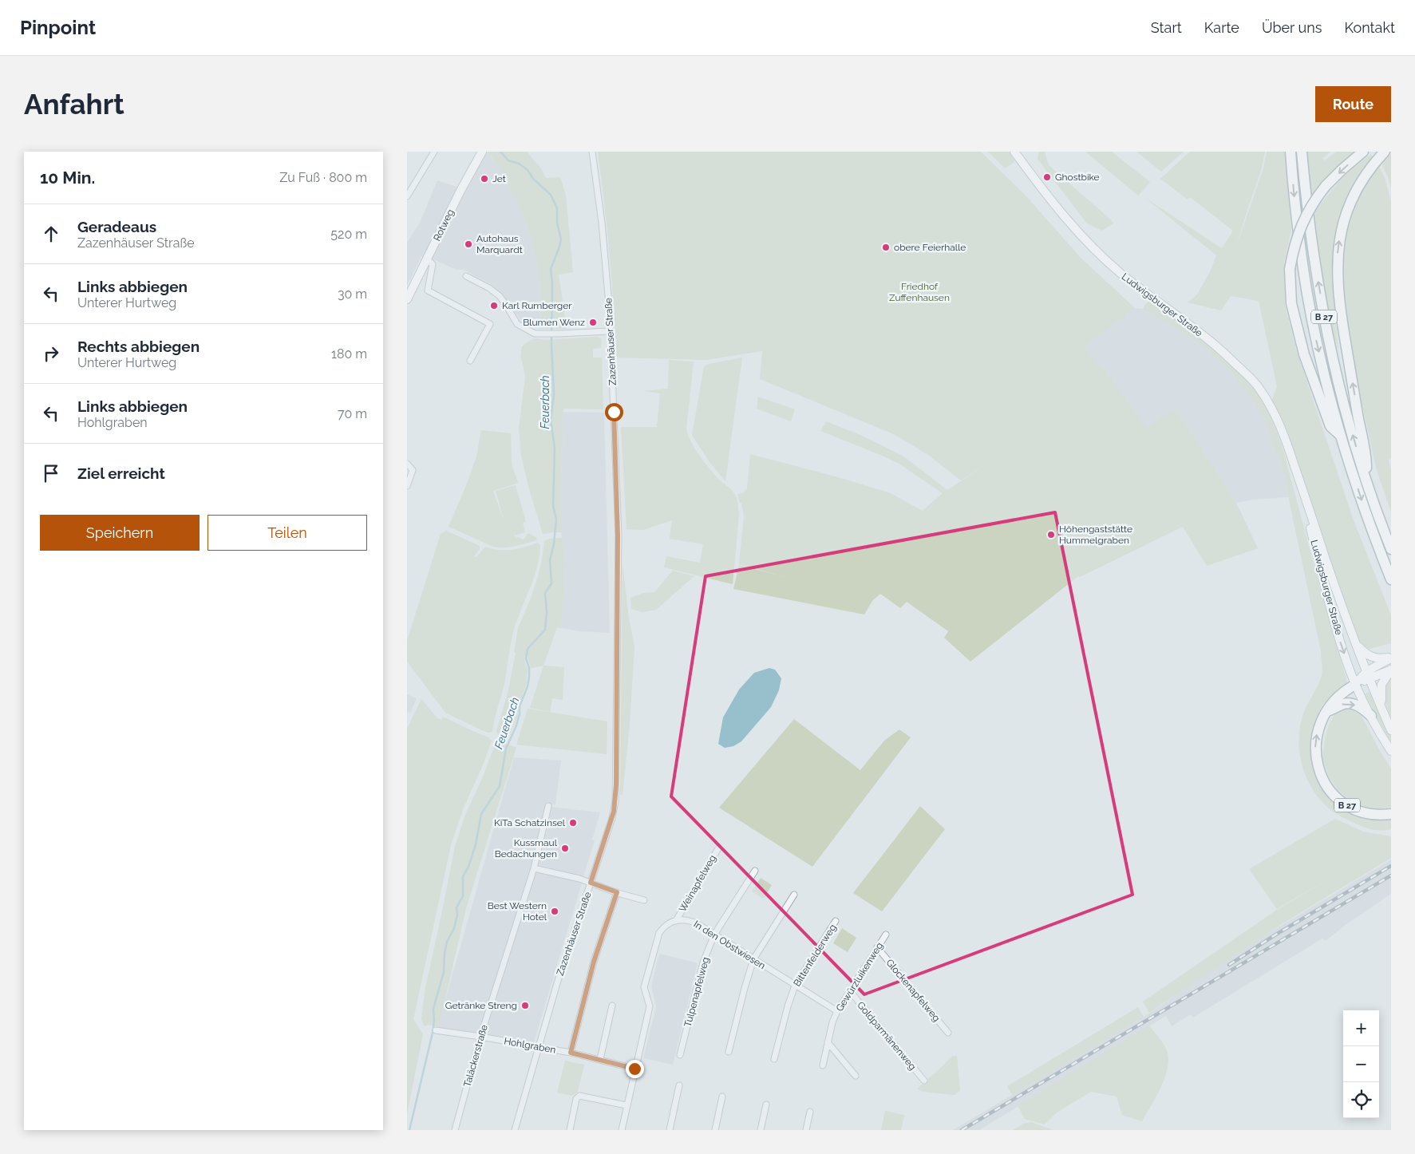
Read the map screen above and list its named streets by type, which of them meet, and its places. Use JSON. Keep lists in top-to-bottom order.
{
  "streets": {
    "highway": ["B 27"],
    "main road": ["Rotweg", "Ludwigsburger Straße"],
    "street": [
      "Zazenhäuser Straße",
      "Weinapfelweg",
      "In den Obstwiesen",
      "Bittenfelderweg",
      "Gewürzluikenweg",
      "Glockenapfelweg",
      "Tulpenapfelweg",
      "Goldparmänenweg",
      "Hohlgraben",
      "Taläckerstraße"
    ]
  },
  "crossings": [
    ["Ludwigsburger Straße", "B 27"],
    ["Zazenhäuser Straße", "Hohlgraben"],
    ["Weinapfelweg", "In den Obstwiesen"],
    ["In den Obstwiesen", "Bittenfelderweg"],
    ["In den Obstwiesen", "Gewürzluikenweg"],
    ["In den Obstwiesen", "Tulpenapfelweg"],
    ["Gewürzluikenweg", "Glockenapfelweg"],
    ["Gewürzluikenweg", "Goldparmänenweg"],
    ["Hohlgraben", "Taläckerstraße"]
  ],
  "water": ["Feuerbach"],
  "parks": ["Friedhof Zuffenhausen"],
  "places": [
    "Ghostbike",
    "Jet",
    "Autohaus Marquardt",
    "obere Feierhalle",
    "Karl Rumberger",
    "Blumen Wenz",
    "Höhengaststätte Hummelgraben",
    "KiTa Schatzinsel",
    "Kussmaul Bedachungen",
    "Best Western Hotel",
    "Getränke Streng"
  ],
  "page": {
    "header": "Pinpoint",
    "nav": [
      "Start",
      "Karte",
      "Über uns",
      "Kontakt"
    ],
    "buttons": [
      "Route",
      ["Speichern", "Teilen"]
    ],
    "title": "Anfahrt",
    "heading": ["10 Min.", "Zu Fuß · 800 m"],
    "list": [
      ["Geradeaus", "Zazenhäuser Straße", "520 m"],
      ["Links abbiegen", "Unterer Hurtweg", "30 m"],
      ["Rechts abbiegen", "Unterer Hurtweg", "180 m"],
      ["Links abbiegen", "Hohlgraben", "70 m"],
      "Ziel erreicht"
    ],
    "map_buttons": ["+", "−"]
  }
}
